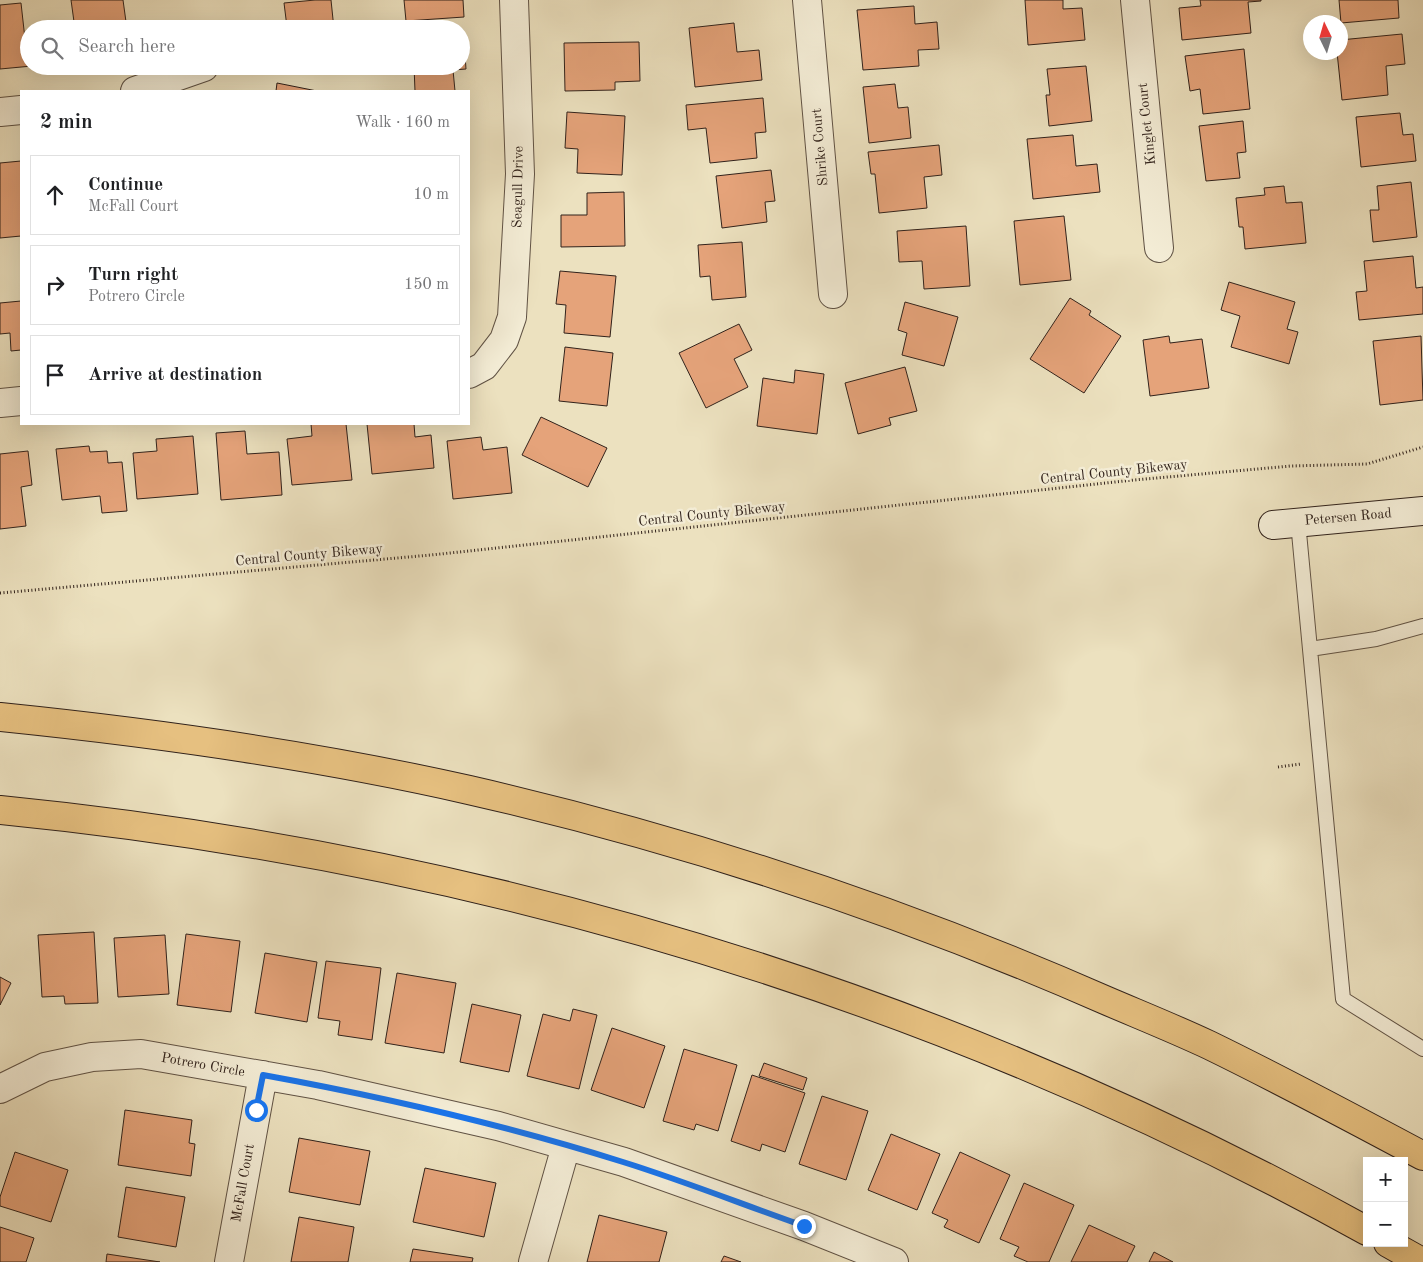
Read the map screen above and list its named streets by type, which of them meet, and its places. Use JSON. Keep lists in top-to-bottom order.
{
  "streets": {
    "street": [
      "Kinglet Court",
      "Shrike Court",
      "Seagull Drive",
      "Petersen Road",
      "Potrero Circle",
      "McFall Court"
    ],
    "path": ["Central County Bikeway"]
  },
  "crossings": [
    ["Potrero Circle", "McFall Court"]
  ],
  "north": "top",
  "page": {
    "search": "Search here",
    "heading": ["2 min", "Walk · 160 m"],
    "list": [
      ["Continue", "McFall Court", "10 m"],
      ["Turn right", "Potrero Circle", "150 m"],
      "Arrive at destination"
    ],
    "map_buttons": ["+", "−"]
  }
}
